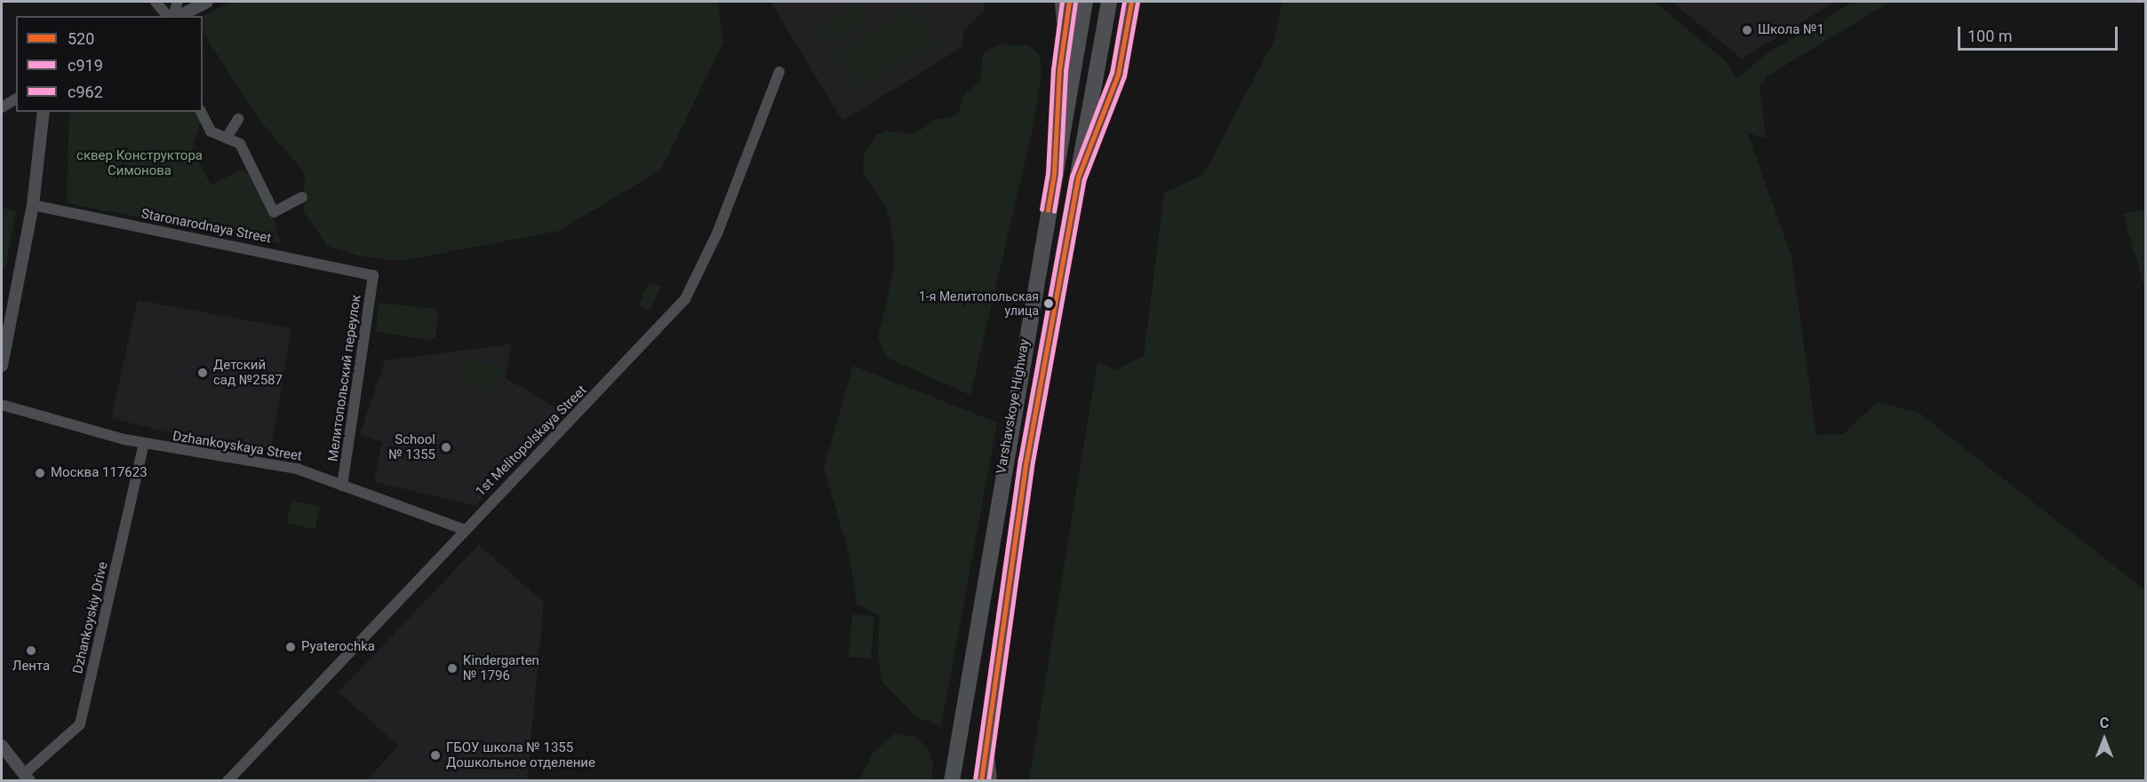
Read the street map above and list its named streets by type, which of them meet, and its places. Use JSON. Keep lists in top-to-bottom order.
{
  "streets": {
    "main road": ["Varshavskoye Highway"],
    "street": [
      "Staronarodnaya Street",
      "Мелитопольский переулок",
      "1st Melitopolskaya Street",
      "Dzhankoyskaya Street",
      "Dzhankoyskiy Drive"
    ]
  },
  "crossings": [
    ["Staronarodnaya Street", "Мелитопольский переулок"],
    ["Мелитопольский переулок", "Dzhankoyskaya Street"],
    ["1st Melitopolskaya Street", "Dzhankoyskaya Street"],
    ["Dzhankoyskaya Street", "Dzhankoyskiy Drive"]
  ],
  "parks": ["сквер Конструктора Симонова"],
  "places": [
    "Школа №1",
    "1-я Мелитопольская улица",
    "Детский сад №2587",
    "School № 1355",
    "Москва 117623",
    "Pyaterochka",
    "Лента",
    "Kindergarten № 1796",
    "ГБОУ школа № 1355 Дошкольное отделение"
  ],
  "lines": ["transit line 520", "transit line с962", "transit line с919"],
  "legend": ["520", "с919", "с962"],
  "scale_bar": "100 m",
  "north": "top"
}
